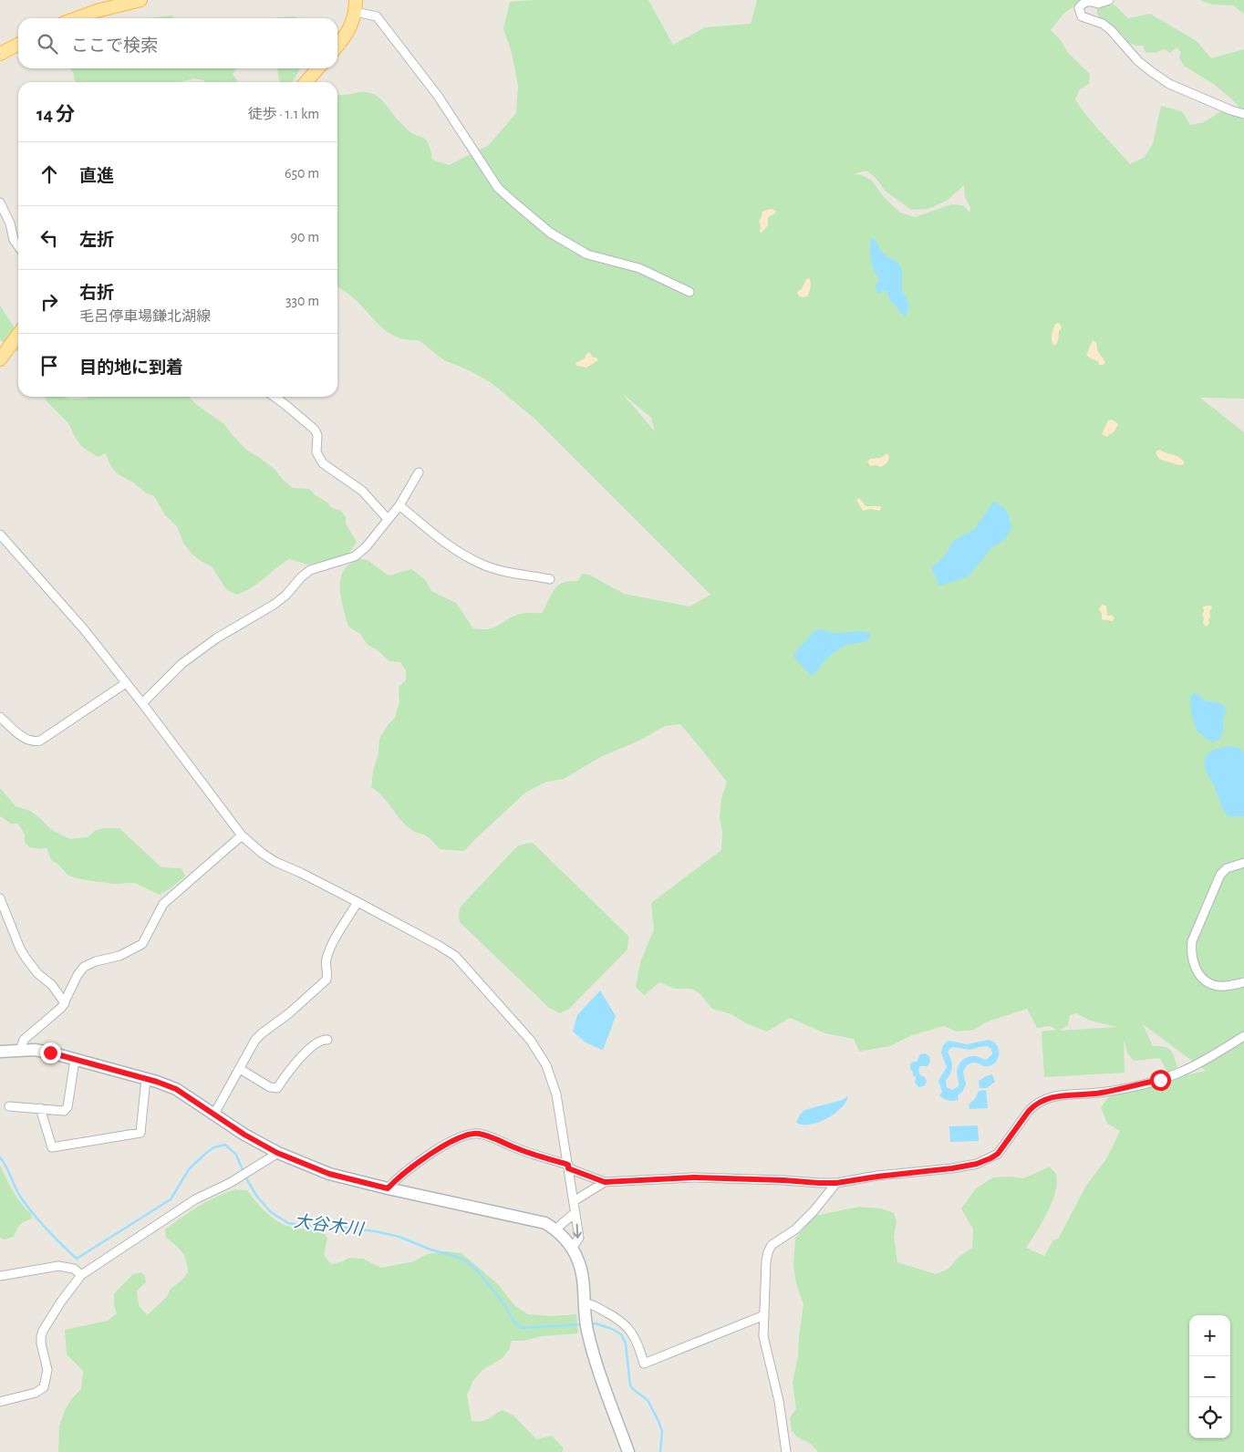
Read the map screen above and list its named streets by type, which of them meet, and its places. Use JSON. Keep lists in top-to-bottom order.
{
  "water": ["大谷木川"],
  "page": {
    "search": "ここで検索",
    "heading": ["14 分", "徒歩 · 1.1 km"],
    "list": [
      ["直進", "650 m"],
      ["左折", "90 m"],
      ["右折", "毛呂停車場鎌北湖線", "330 m"],
      "目的地に到着"
    ],
    "map_buttons": ["+", "−"]
  }
}
